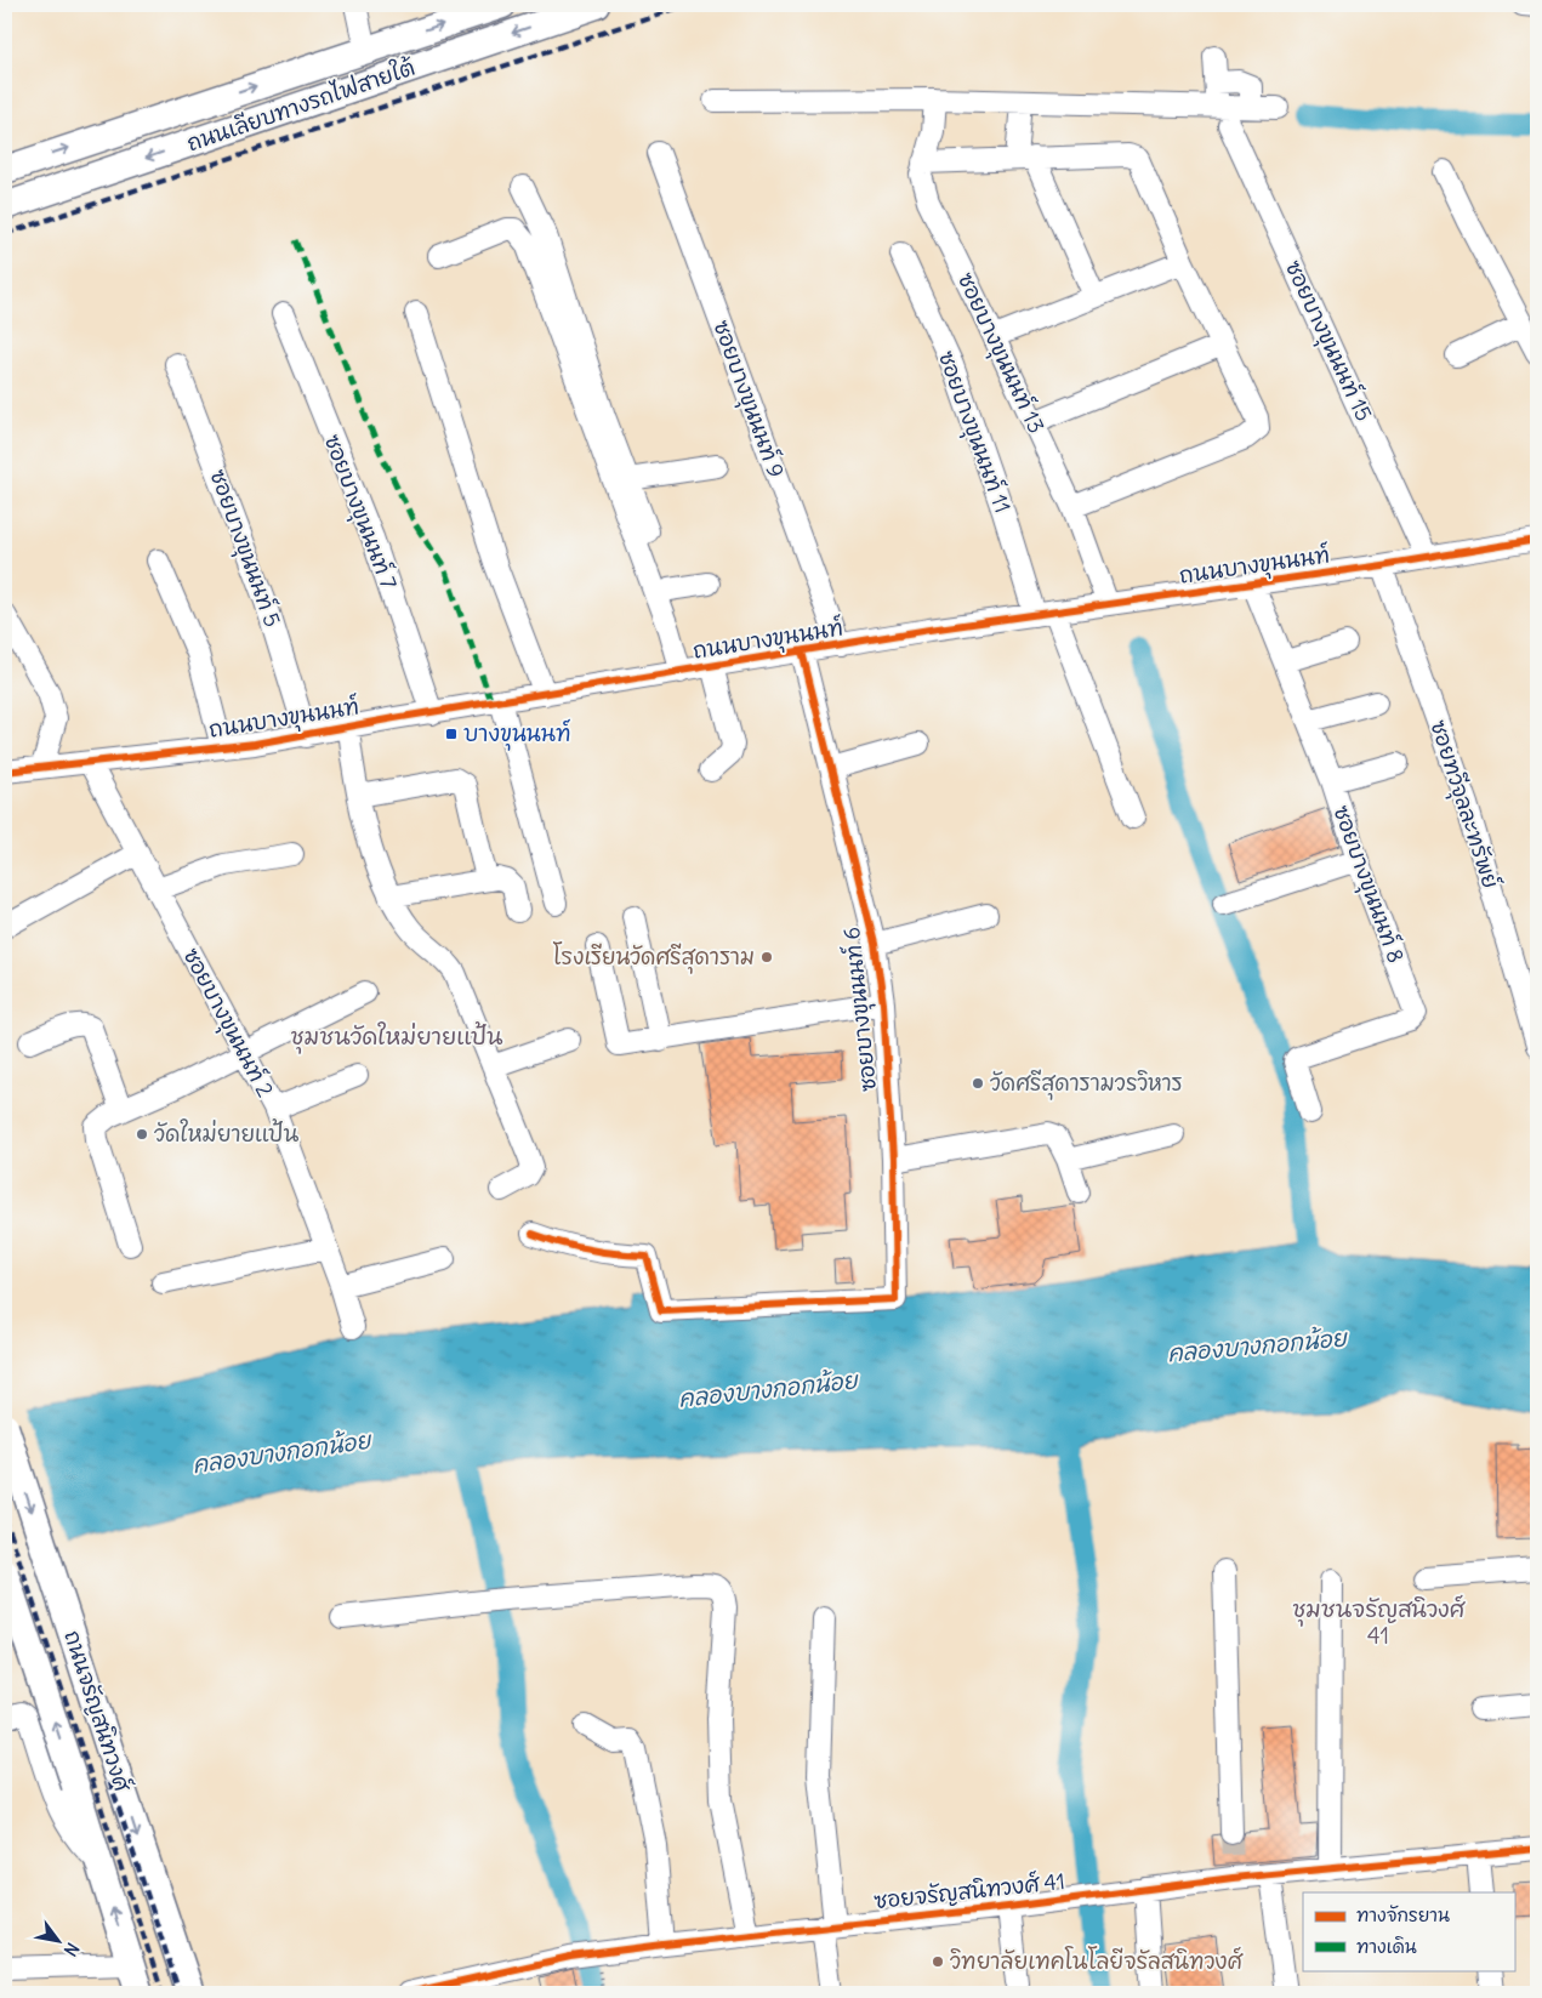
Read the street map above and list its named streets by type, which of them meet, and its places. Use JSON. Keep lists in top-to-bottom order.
{
  "streets": {
    "main road": ["ถนนเลียบทางรถไฟสายใต้", "ถนนจรัญสนิทวงศ์"],
    "street": [
      "ซอยบางขุนนนท์ 15",
      "ซอยบางขุนนนท์ 13",
      "ซอยบางขุนนนท์ 9",
      "ซอยบางขุนนนท์ 11",
      "ซอยบางขุนนนท์ 7",
      "ซอยบางขุนนนท์ 5",
      "ถนนบางขุนนนท์",
      "ซอยทวีจุลละทรัพย์",
      "ซอยบางขุนนนท์ 8",
      "ซอยบางขุนนนท์ 6",
      "ซอยบางขุนนนท์ 2",
      "ซอยจรัญสนิทวงศ์ 41"
    ]
  },
  "crossings": [
    ["ซอยบางขุนนนท์ 15", "ถนนบางขุนนนท์"],
    ["ซอยบางขุนนนท์ 13", "ถนนบางขุนนนท์"],
    ["ซอยบางขุนนนท์ 9", "ถนนบางขุนนนท์"],
    ["ซอยบางขุนนนท์ 11", "ถนนบางขุนนนท์"],
    ["ซอยบางขุนนนท์ 7", "ถนนบางขุนนนท์"],
    ["ซอยบางขุนนนท์ 5", "ถนนบางขุนนนท์"],
    ["ถนนบางขุนนนท์", "ซอยทวีจุลละทรัพย์"],
    ["ถนนบางขุนนนท์", "ซอยบางขุนนนท์ 8"],
    ["ถนนบางขุนนนท์", "ซอยบางขุนนนท์ 6"],
    ["ถนนบางขุนนนท์", "ซอยบางขุนนนท์ 2"]
  ],
  "districts": ["ชุมชนวัดใหม่ยายแป้น", "ชุมชนจรัญสนิวงศ์ 41"],
  "water": ["คลองบางกอกน้อย"],
  "places": {
    "transit": ["บางขุนนนท์"],
    "other": [
      "โรงเรียนวัดศรีสุดาราม",
      "วัดศรีสุดารามวรวิหาร",
      "วัดใหม่ยายแป้น",
      "วิทยาลัยเทคโนโลยีจรัลสนิทวงศ์"
    ]
  },
  "legend": ["ทางจักรยาน", "ทางเดิน"],
  "north": "bottom right"
}
